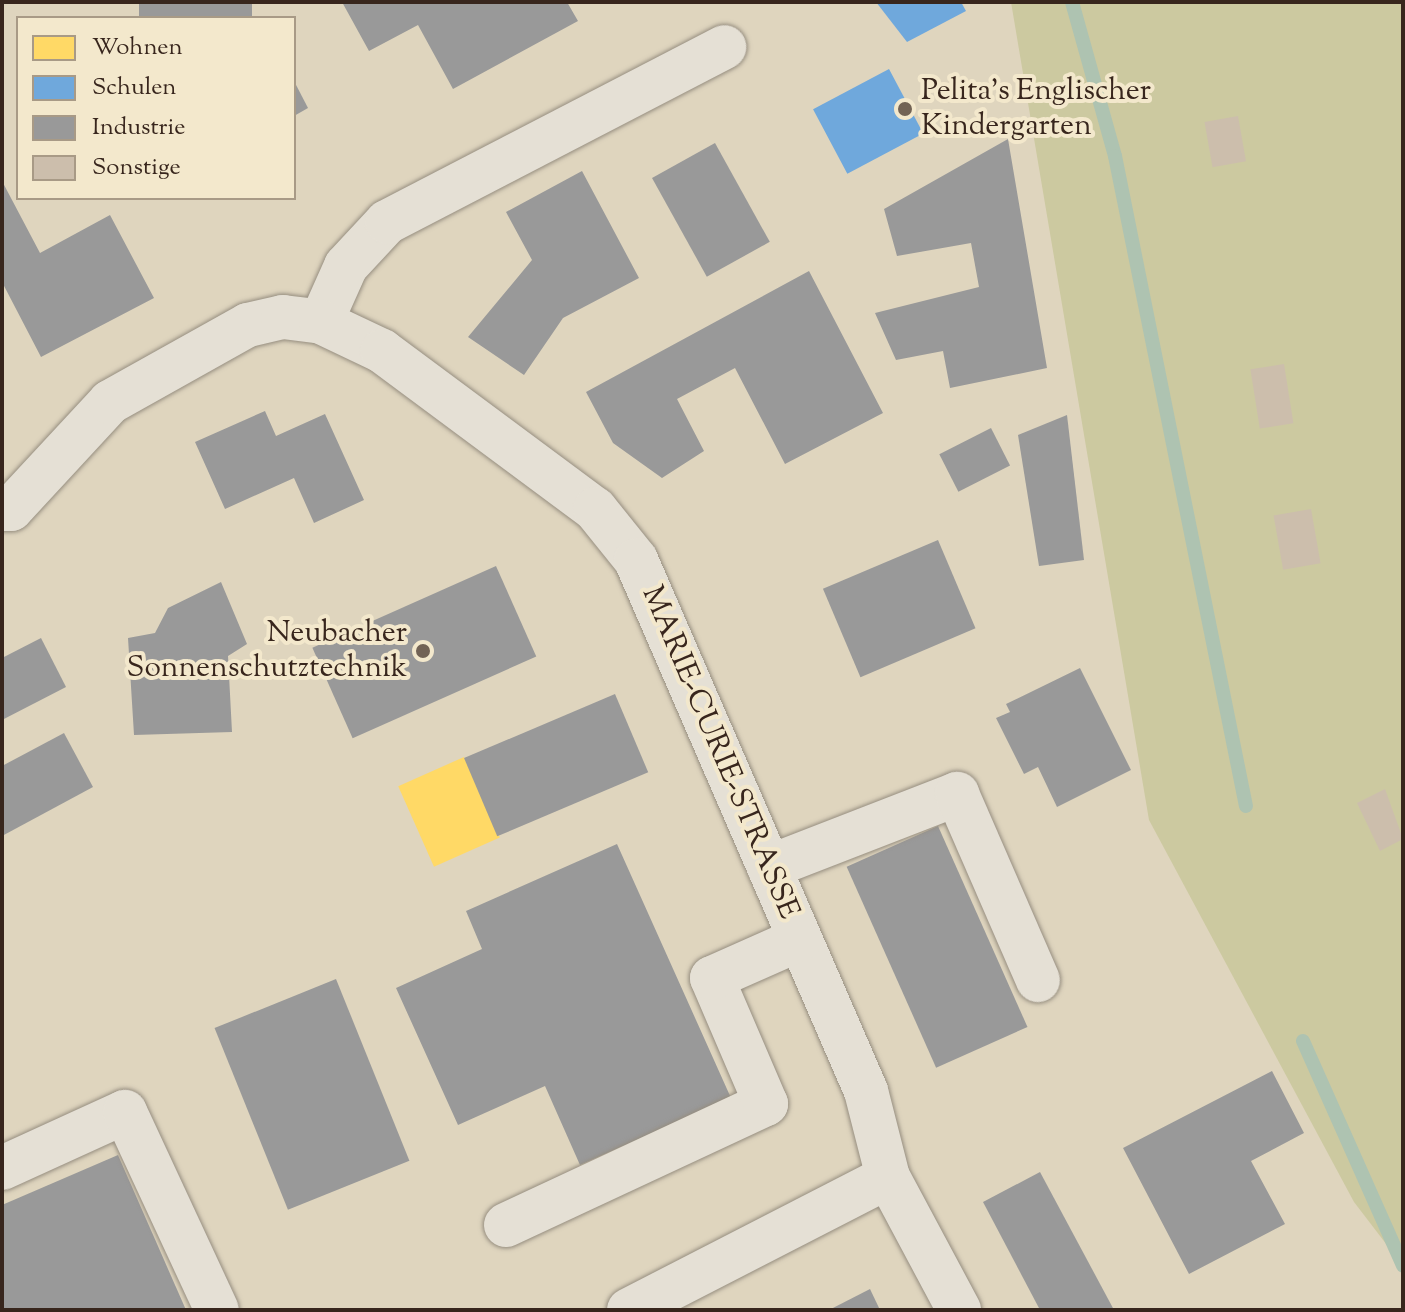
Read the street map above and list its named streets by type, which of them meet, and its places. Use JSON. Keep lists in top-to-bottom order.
{
  "streets": {
    "street": ["MARIE-CURIE-STRASSE"]
  },
  "places": ["Pelita's Englischer Kindergarten", "Neubacher Sonnenschutztechnik"],
  "legend": [
    "Wohnen",
    "Schulen",
    "Industrie",
    "Sonstige"
  ]
}
